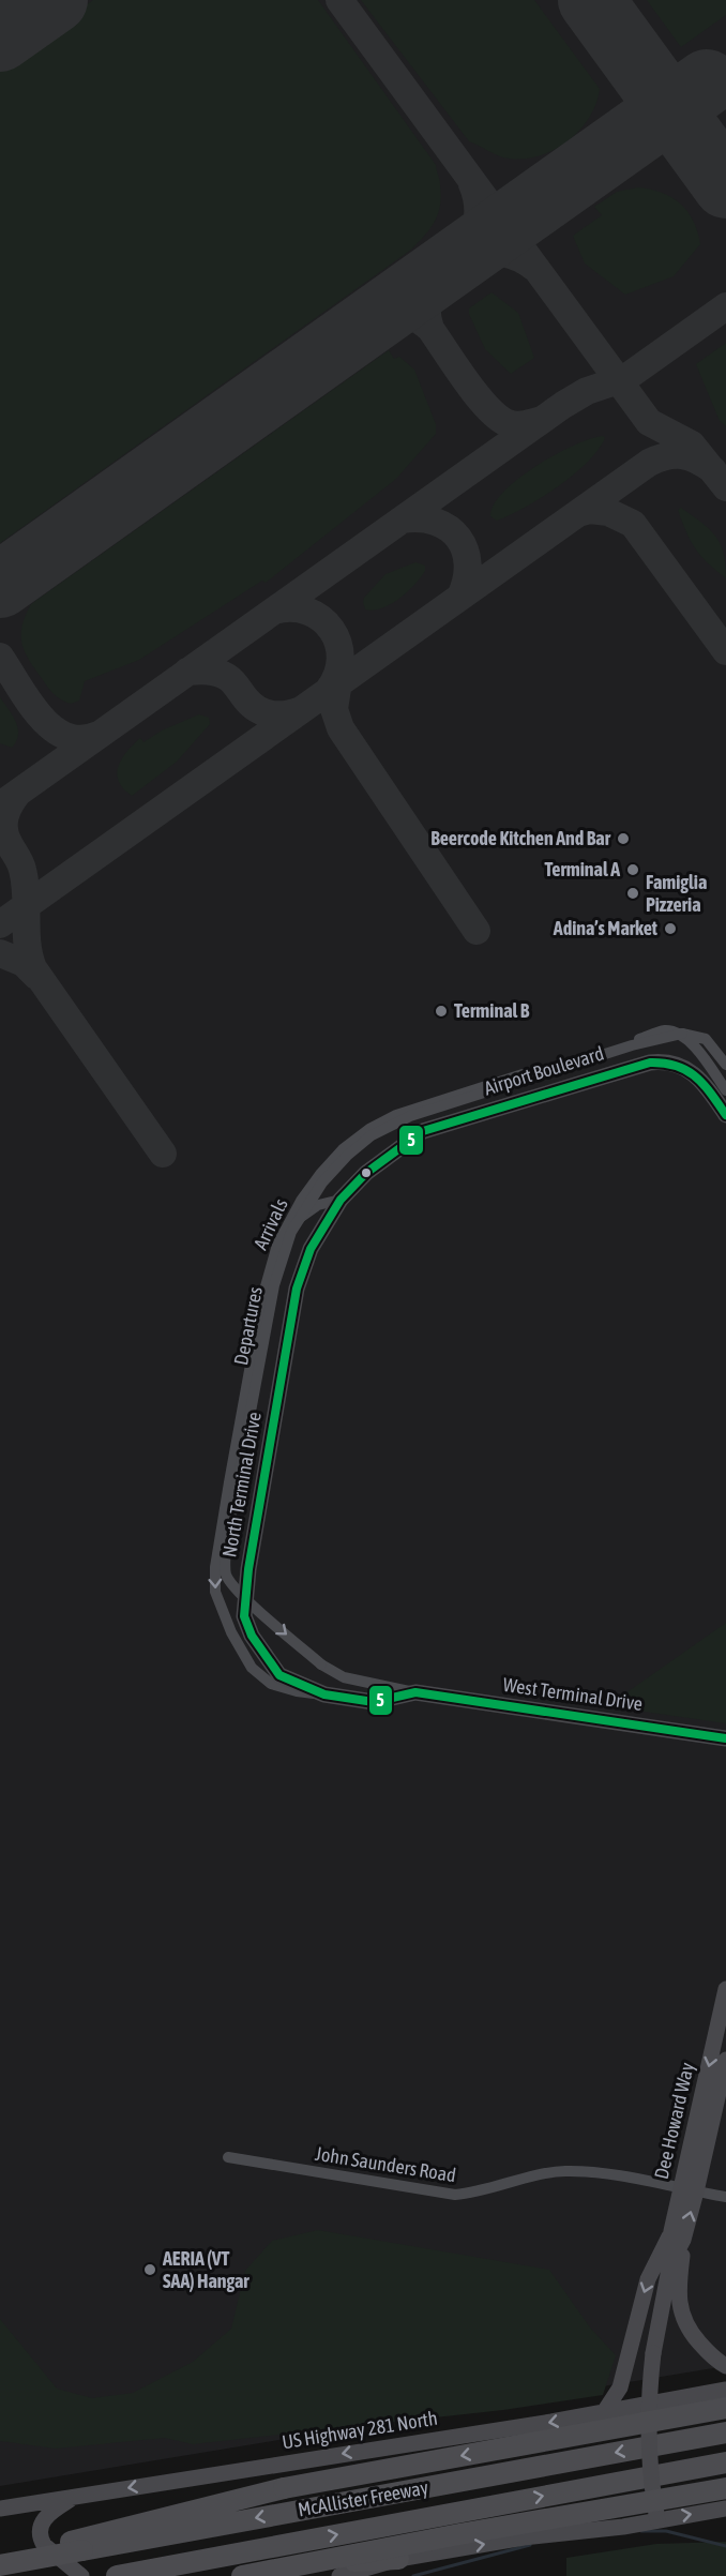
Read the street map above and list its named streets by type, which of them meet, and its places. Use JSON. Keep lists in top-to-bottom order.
{
  "streets": {
    "highway": ["McAllister Freeway"],
    "main road": [
      "Airport Boulevard",
      "North Terminal Drive",
      "West Terminal Drive",
      "Dee Howard Way",
      "US Highway 281 North"
    ],
    "street": ["Arrivals", "Departures", "John Saunders Road"]
  },
  "crossings": [
    ["Airport Boulevard", "North Terminal Drive"],
    ["Arrivals", "North Terminal Drive"],
    ["Departures", "North Terminal Drive"],
    ["Departures", "West Terminal Drive"],
    ["North Terminal Drive", "West Terminal Drive"],
    ["Dee Howard Way", "John Saunders Road"]
  ],
  "one_way": ["Arrivals"],
  "places": [
    "Beercode Kitchen And Bar",
    "Terminal A",
    "Famiglia Pizzeria",
    "Adina’s Market",
    "Terminal B",
    "AERIA (VT SAA) Hangar"
  ],
  "lines": ["transit line 5"]
}
